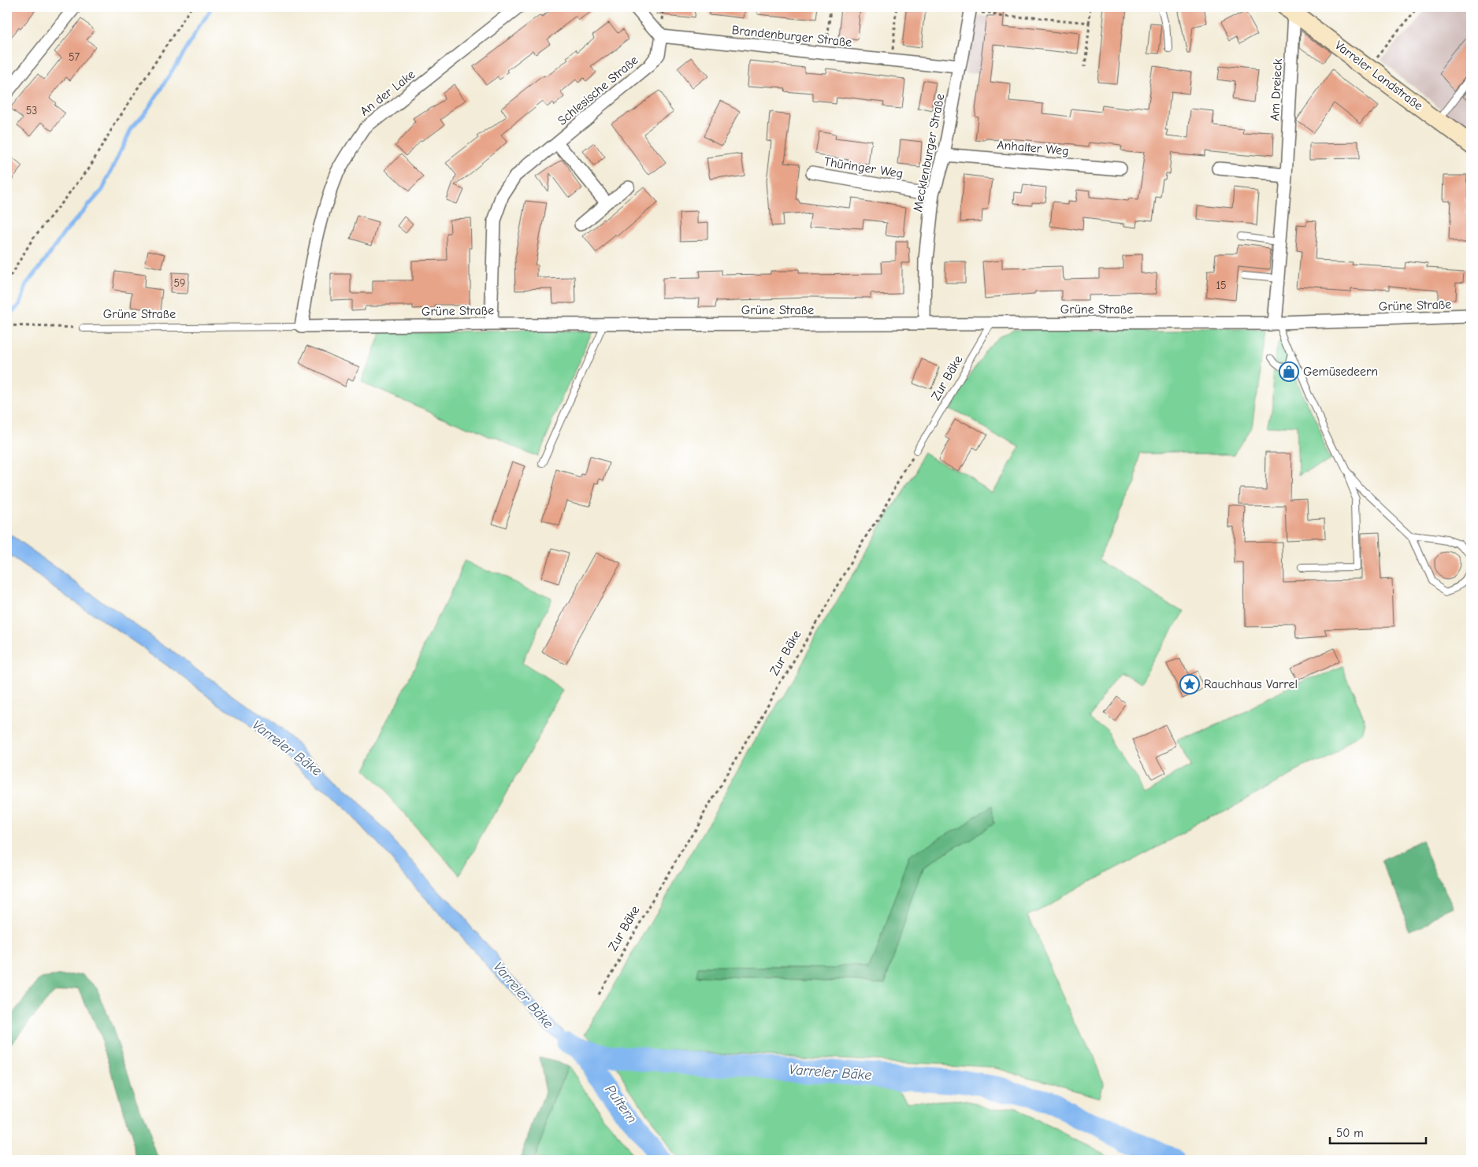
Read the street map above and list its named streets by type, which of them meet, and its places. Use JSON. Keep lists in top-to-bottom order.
{
  "streets": {
    "main road": ["Varreler Landstraße"],
    "street": [
      "Brandenburger Straße",
      "Am Dreieck",
      "Schlesische Straße",
      "An der Lake",
      "Anhalter Weg",
      "Mecklenburger Straße",
      "Thüringer Weg",
      "Grüne Straße"
    ],
    "lane": ["Zur Bäke"]
  },
  "crossings": [
    ["Brandenburger Straße", "Schlesische Straße"],
    ["Brandenburger Straße", "Mecklenburger Straße"],
    ["Varreler Landstraße", "Am Dreieck"],
    ["Am Dreieck", "Grüne Straße"],
    ["Schlesische Straße", "Grüne Straße"],
    ["An der Lake", "Grüne Straße"],
    ["Anhalter Weg", "Mecklenburger Straße"],
    ["Mecklenburger Straße", "Thüringer Weg"],
    ["Mecklenburger Straße", "Grüne Straße"],
    ["Grüne Straße", "Zur Bäke"]
  ],
  "water": ["Varreler Bäke", "Pultern"],
  "places": {
    "shop": ["Gemüsedeern"],
    "place": ["Rauchhaus Varrel"]
  },
  "house_numbers": [
    "57",
    "53",
    "59",
    "15"
  ],
  "scale_bar": "50 m"
}
